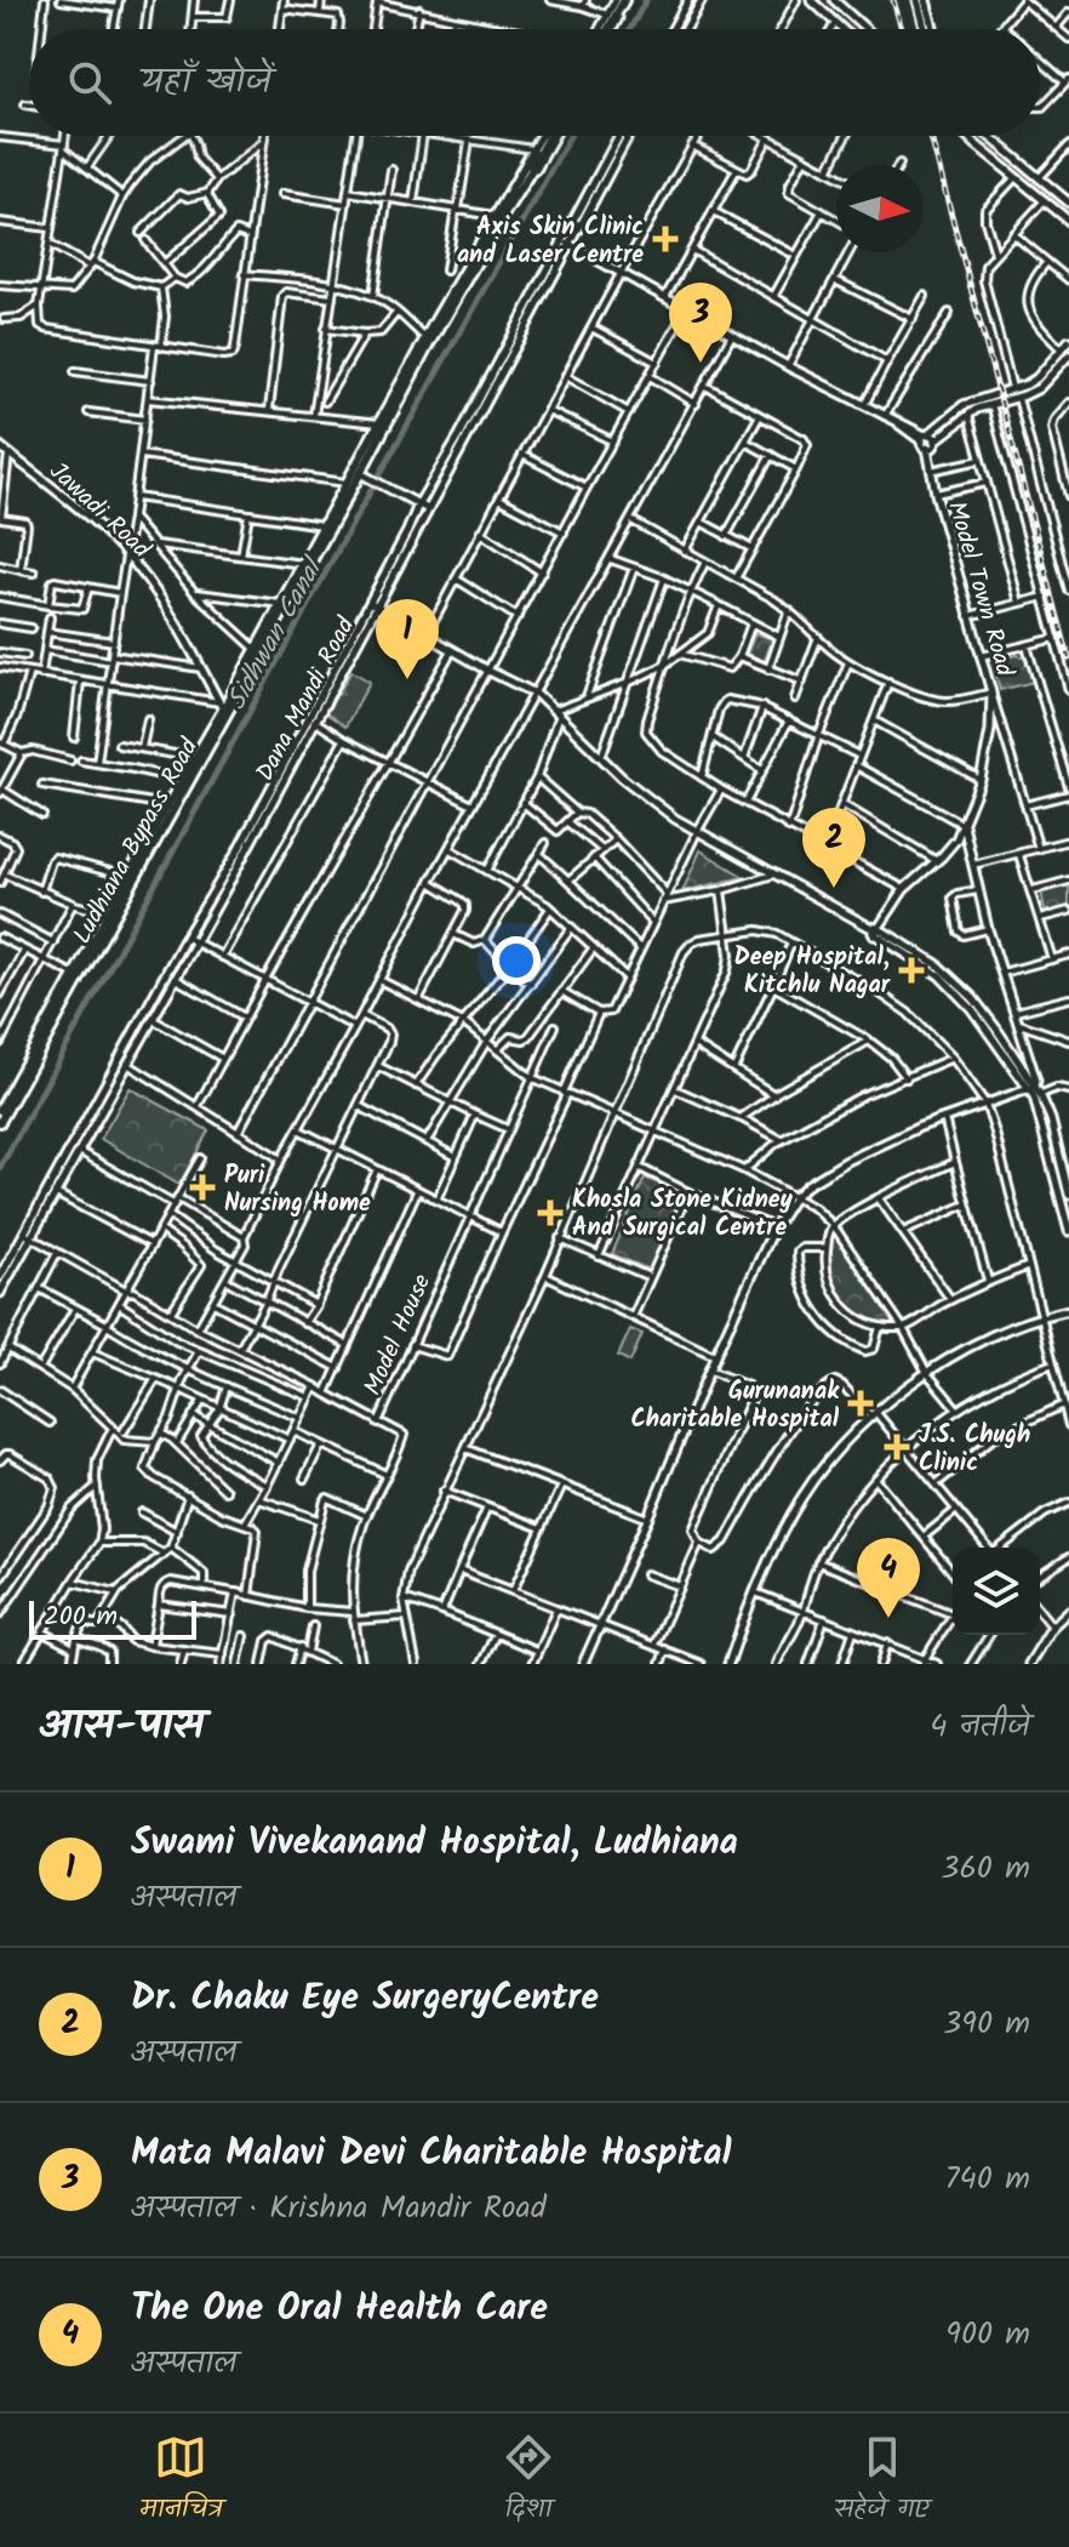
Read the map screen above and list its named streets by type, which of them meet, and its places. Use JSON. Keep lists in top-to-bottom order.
{
  "streets": {
    "highway": ["Ludhiana Bypass Road"],
    "street": [
      "Jawadi Road",
      "Model Town Road",
      "Dana Mandi Road",
      "Model House"
    ]
  },
  "crossings": [
    ["Jawadi Road", "Ludhiana Bypass Road"]
  ],
  "water": ["Sidhwan Canal"],
  "places": {
    "health": [
      "Axis Skin Clinic and Laser Centre",
      "Deep Hospital, Kitchlu Nagar",
      "Puri Nursing Home",
      "Khosla Stone Kidney And Surgical Centre",
      "Gurunanak Charitable Hospital",
      "J.S. Chugh Clinic"
    ]
  },
  "scale_bar": "200 m",
  "north": "right",
  "page": {
    "search": "यहाँ खोजें",
    "pins": [
      "3",
      "1",
      "2",
      "4"
    ],
    "scale": "200 m",
    "heading": ["आस-पास", "4 नतीजे"],
    "list": [
      {
        "mark": "1",
        "name": "Swami Vivekanand Hospital, Ludhiana",
        "note": "अस्पताल",
        "value": "360 m"
      },
      {
        "mark": "2",
        "name": "Dr. Chaku Eye SurgeryCentre",
        "note": "अस्पताल",
        "value": "390 m"
      },
      {
        "mark": "3",
        "name": "Mata Malavi Devi Charitable Hospital",
        "note": "अस्पताल · Krishna Mandir Road",
        "value": "740 m"
      },
      {
        "mark": "4",
        "name": "The One Oral Health Care",
        "note": "अस्पताल",
        "value": "900 m"
      }
    ],
    "nav": ["मानचित्र", "दिशा", "सहेजे गए"]
  }
}
